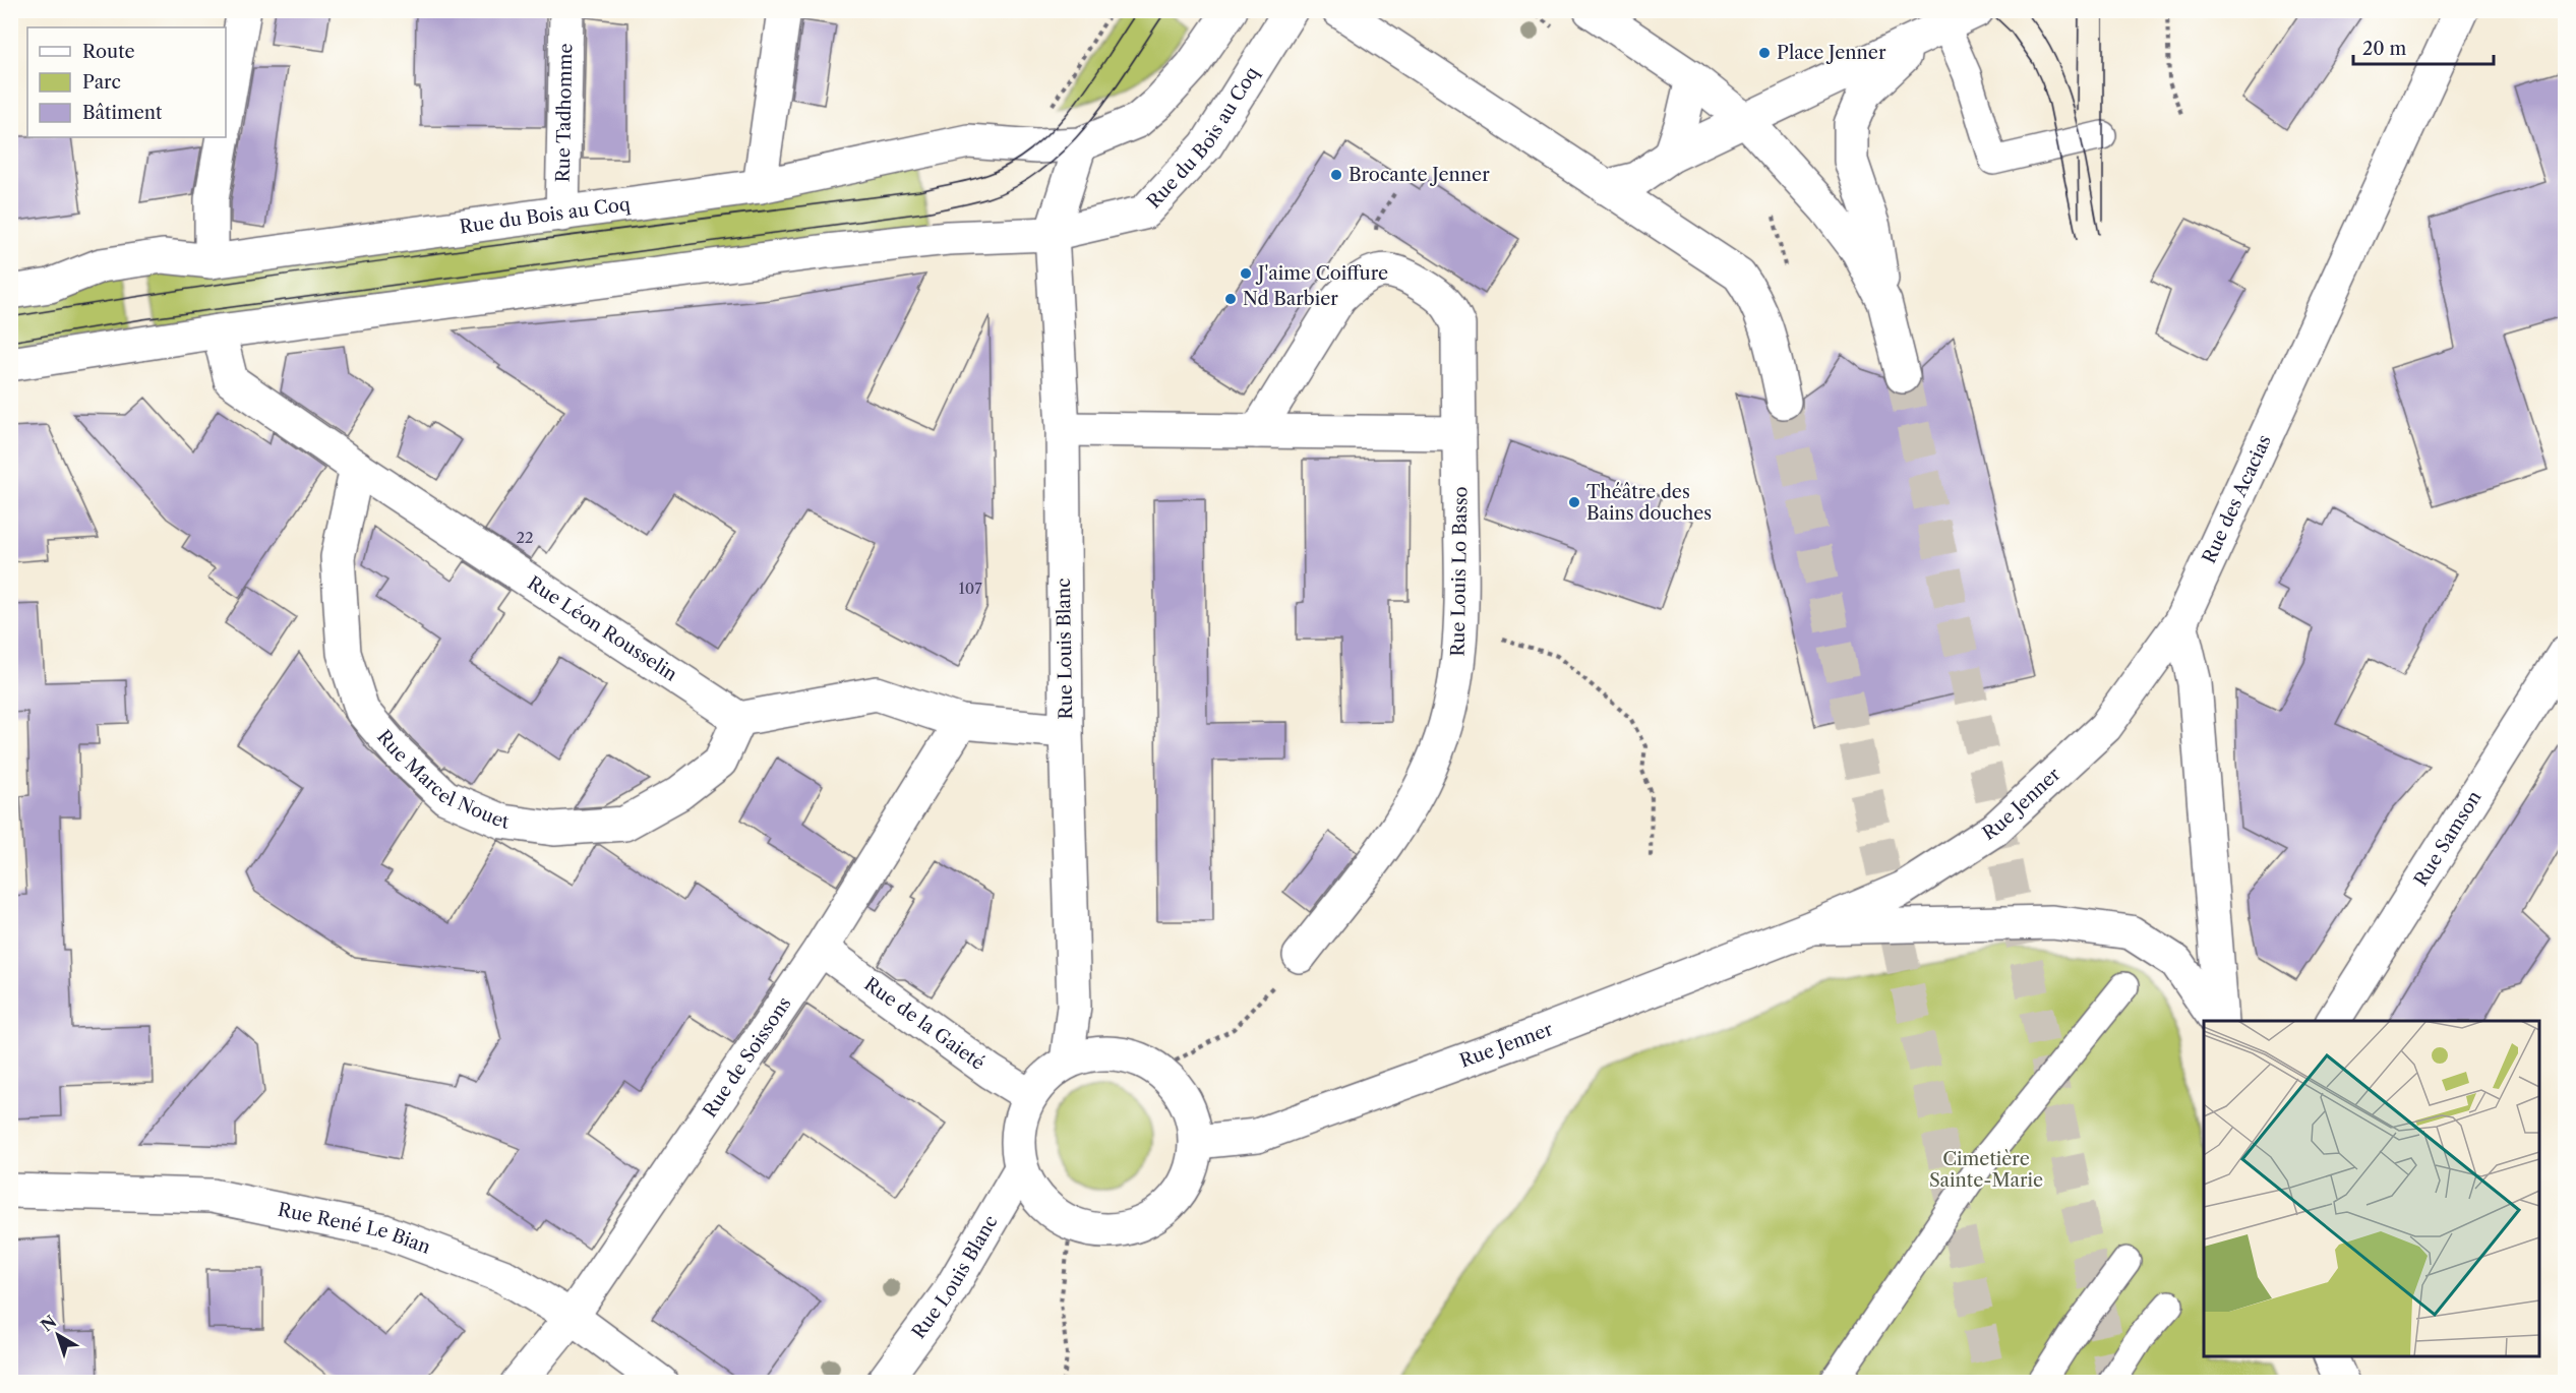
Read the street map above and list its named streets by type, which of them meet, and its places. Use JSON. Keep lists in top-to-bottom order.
{
  "streets": {
    "main road": [
      "Rue Tadhomme",
      "Rue du Bois au Coq",
      "Rue des Acacias",
      "Rue Louis Lo Basso",
      "Rue Léon Rousselin",
      "Rue Louis Blanc",
      "Rue Marcel Nouet",
      "Rue Jenner",
      "Rue Samson",
      "Rue de la Gaieté",
      "Rue de Soissons",
      "Rue René Le Bian"
    ]
  },
  "crossings": [
    ["Rue Tadhomme", "Rue du Bois au Coq"],
    ["Rue du Bois au Coq", "Rue Léon Rousselin"],
    ["Rue du Bois au Coq", "Rue Louis Blanc"],
    ["Rue des Acacias", "Rue Jenner"],
    ["Rue Léon Rousselin", "Rue Marcel Nouet"],
    ["Rue Louis Blanc", "Rue Jenner"],
    ["Rue Louis Blanc", "Rue de la Gaieté"],
    ["Rue Jenner", "Rue de la Gaieté"],
    ["Rue de la Gaieté", "Rue de Soissons"],
    ["Rue de Soissons", "Rue René Le Bian"]
  ],
  "parks": ["Cimetière Sainte-Marie"],
  "places": [
    "Place Jenner",
    "Brocante Jenner",
    "J'aime Coiffure",
    "Nd Barbier",
    "Théâtre des Bains douches"
  ],
  "house_numbers": ["22", "107"],
  "legend": ["Route", "Parc", "Bâtiment"],
  "scale_bar": "20 m",
  "north": "top left"
}
